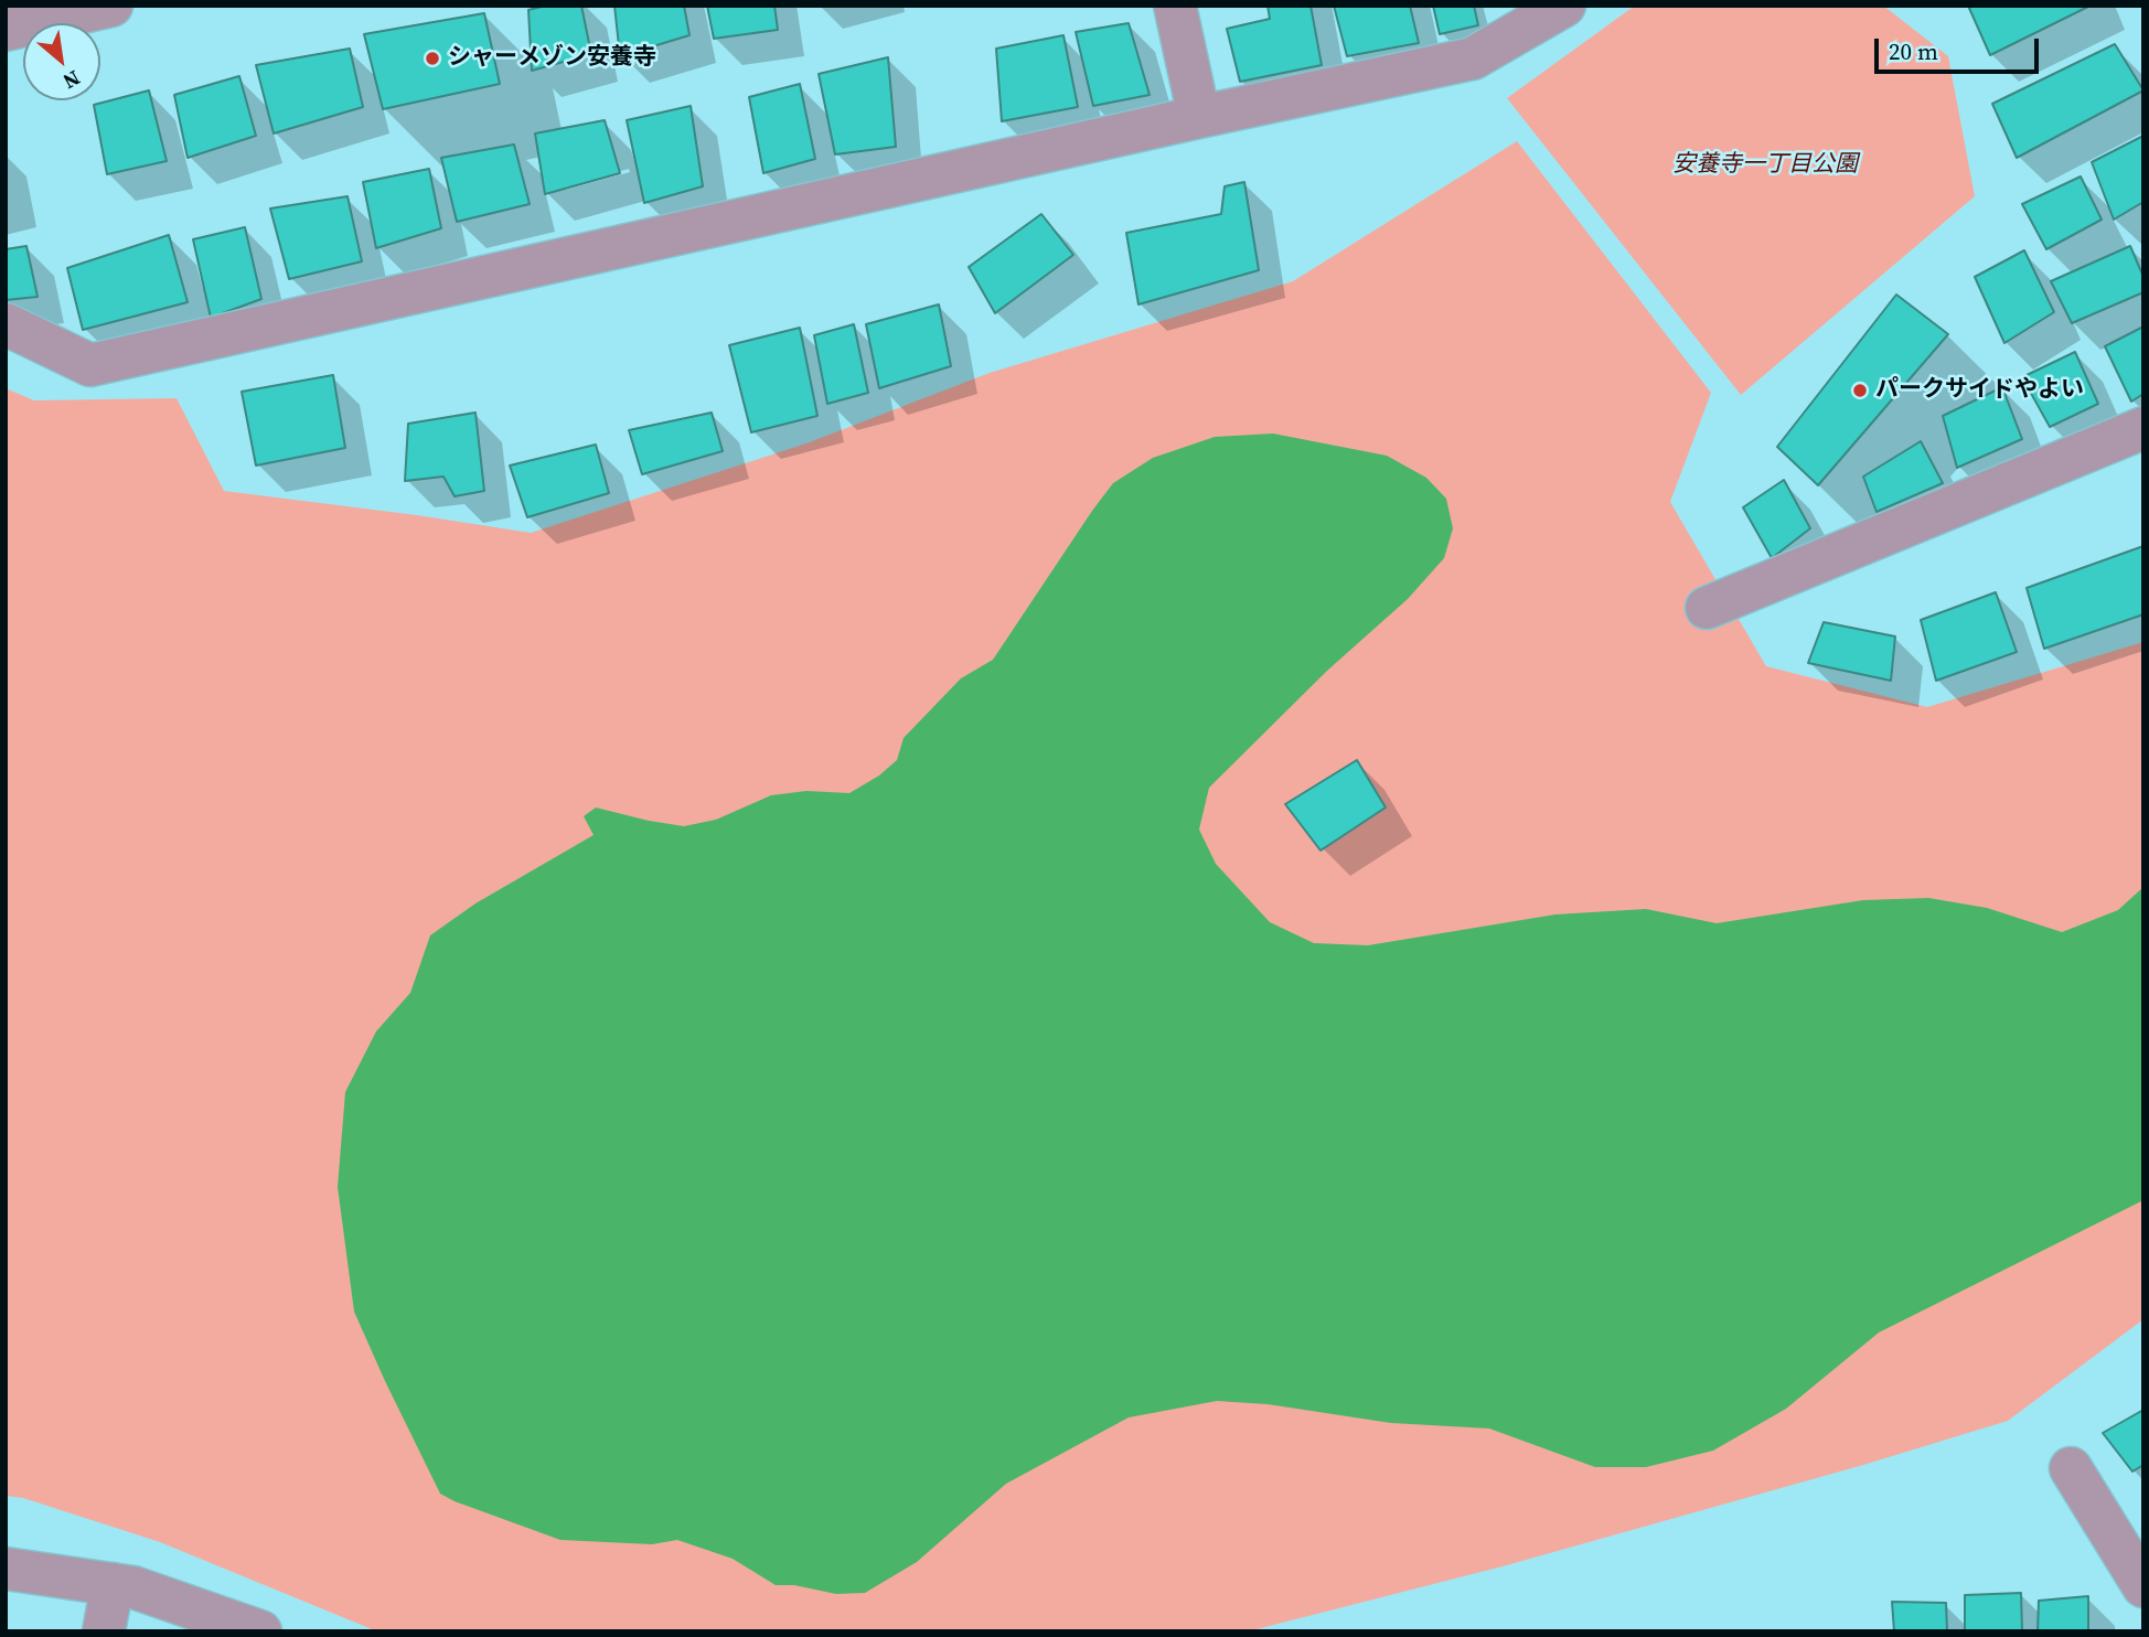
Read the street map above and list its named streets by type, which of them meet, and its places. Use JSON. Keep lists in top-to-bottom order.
{
  "parks": ["安養寺一丁目公園"],
  "places": ["シャーメゾン安養寺", "パークサイドやよい"],
  "scale_bar": "20 m",
  "north": "bottom right"
}
